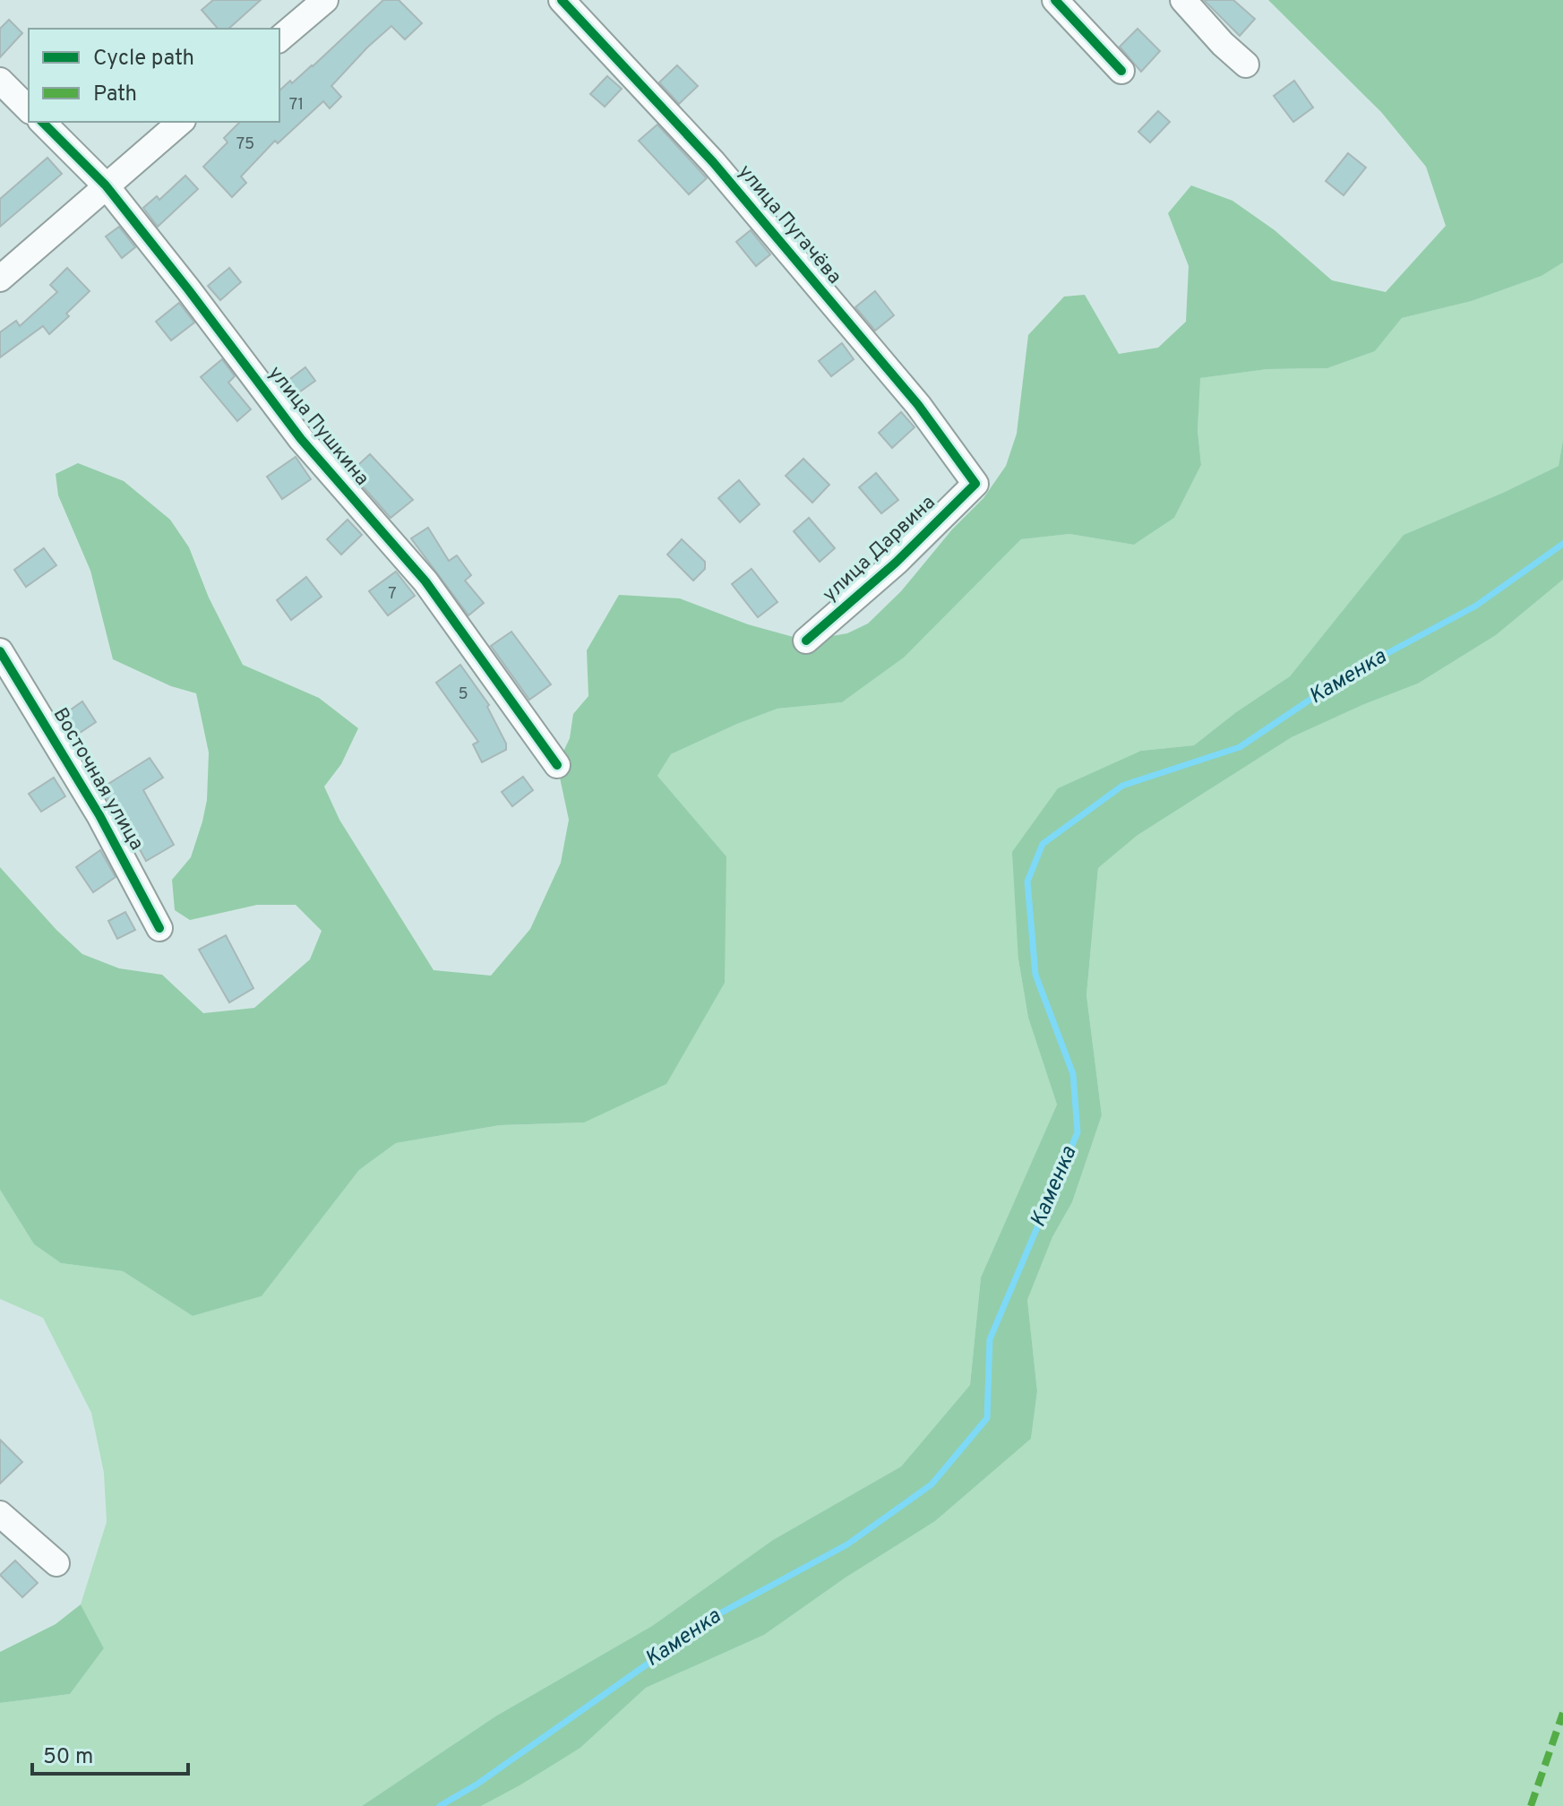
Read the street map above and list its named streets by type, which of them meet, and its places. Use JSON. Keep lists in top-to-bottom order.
{
  "streets": {
    "street": [
      "улица Пугачёва",
      "улица Пушкина",
      "улица Дарвина",
      "Восточная улица"
    ]
  },
  "crossings": [
    ["улица Пугачёва", "улица Дарвина"]
  ],
  "water": ["Каменка"],
  "house_numbers": [
    "71",
    "75",
    "7",
    "5"
  ],
  "legend": ["Cycle path", "Path"],
  "scale_bar": "50 m"
}
